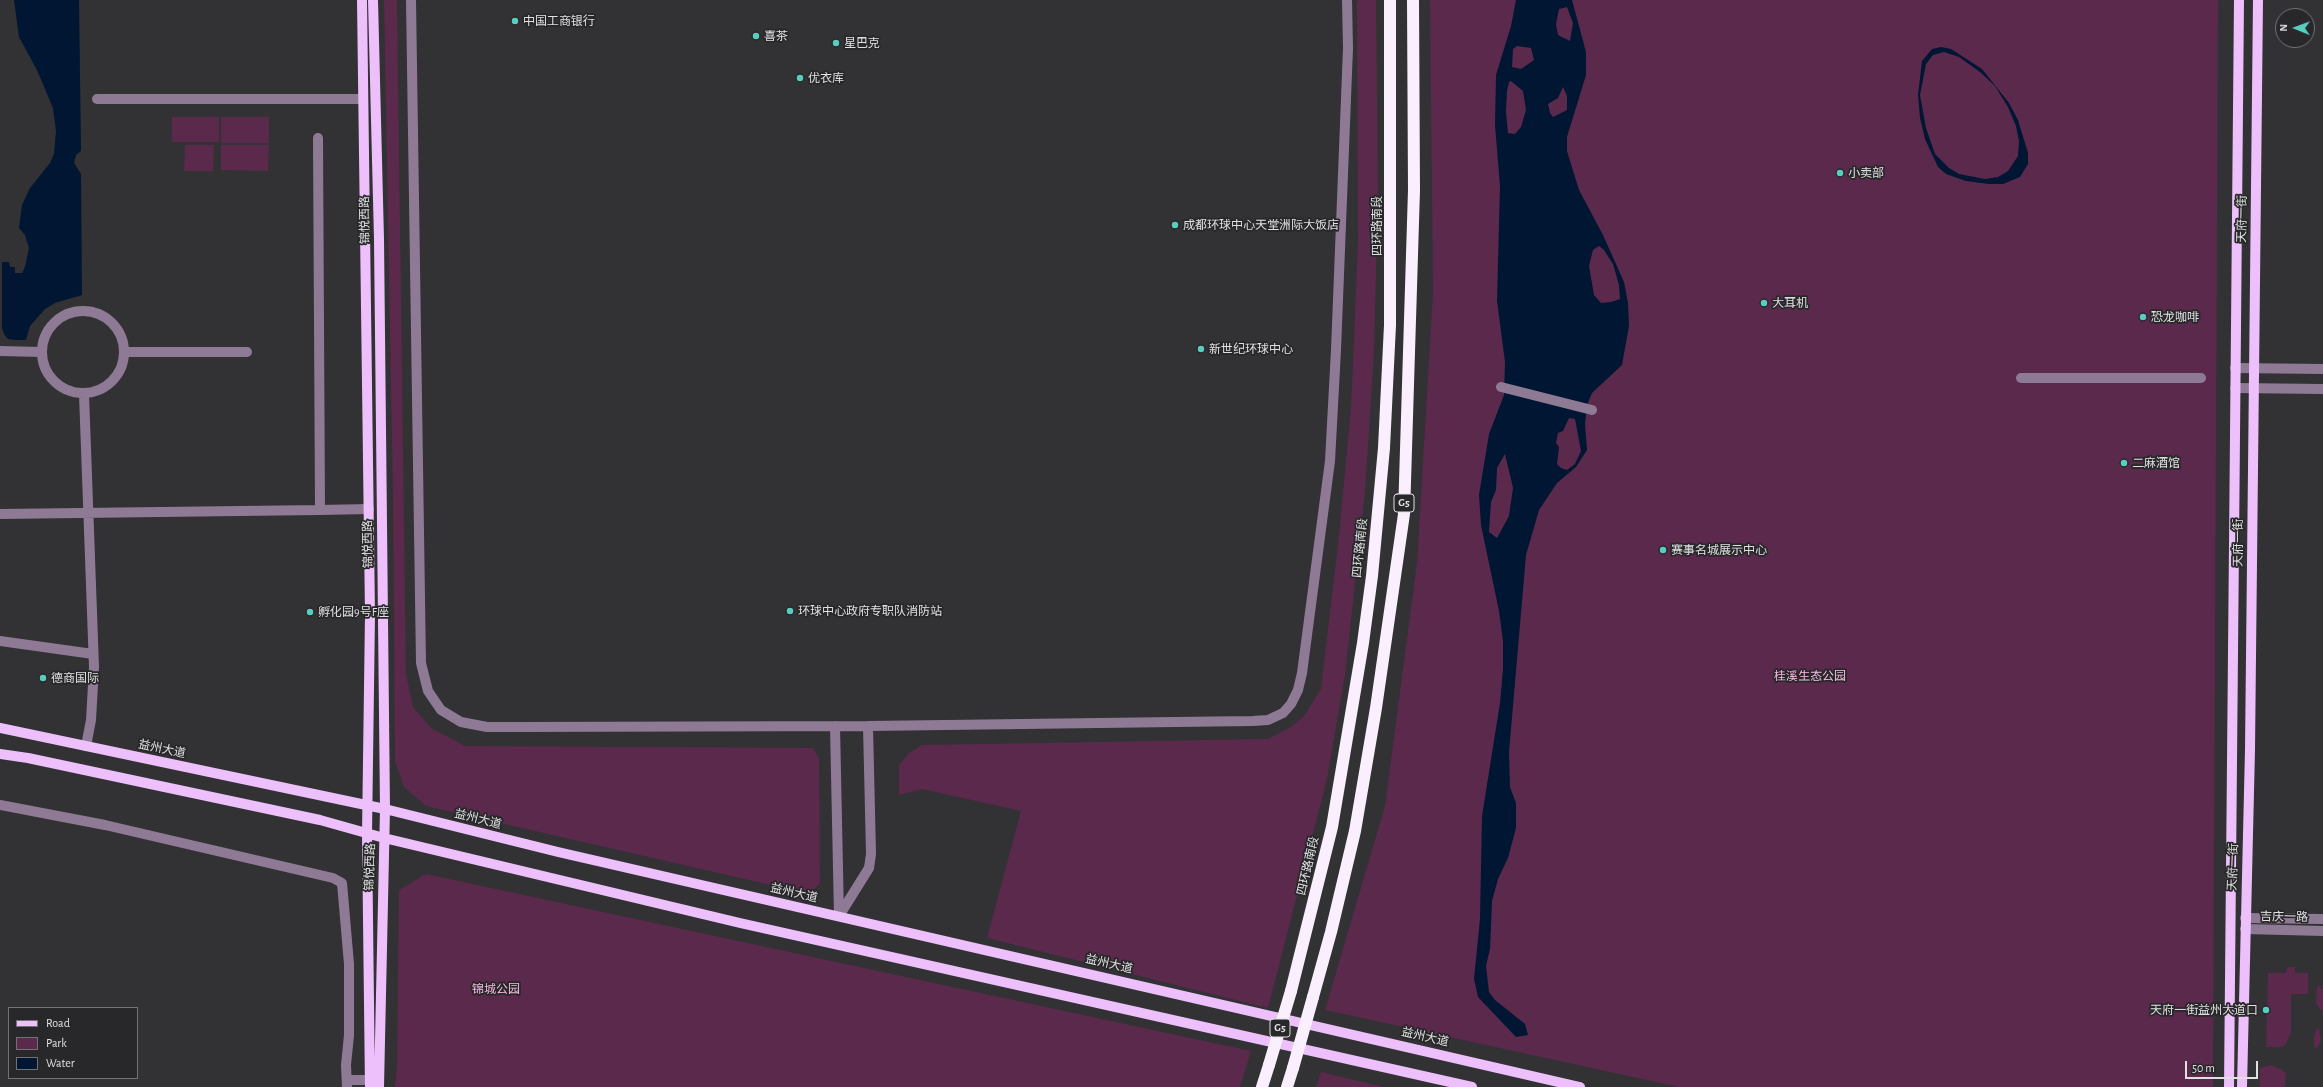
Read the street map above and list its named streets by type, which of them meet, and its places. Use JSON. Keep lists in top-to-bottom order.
{
  "streets": {
    "highway": ["四环路南段", "G5"],
    "main road": ["天府一街", "锦悦西路", "益州大道"],
    "street": ["吉庆一路"]
  },
  "crossings": [
    ["天府一街", "吉庆一路"],
    ["锦悦西路", "益州大道"]
  ],
  "parks": ["桂溪生态公园", "锦城公园"],
  "places": [
    "中国工商银行",
    "喜茶",
    "星巴克",
    "优衣库",
    "小卖部",
    "成都环球中心天堂洲际大饭店",
    "大耳机",
    "恐龙咖啡",
    "新世纪环球中心",
    "二麻酒馆",
    "赛事名城展示中心",
    "环球中心政府专职队消防站",
    "孵化园9号F座",
    "德商国际",
    "天府一街益州大道口"
  ],
  "legend": ["Road", "Park", "Water"],
  "scale_bar": "50 m",
  "north": "left"
}
